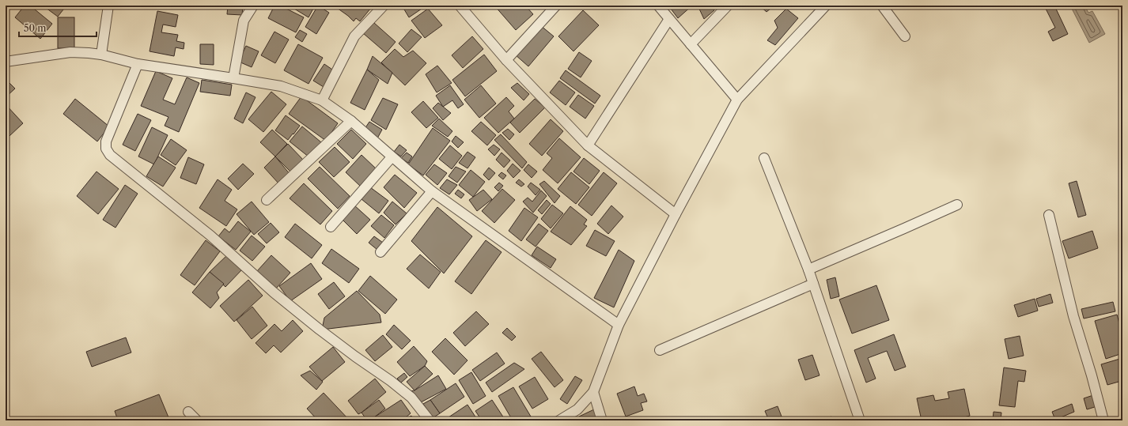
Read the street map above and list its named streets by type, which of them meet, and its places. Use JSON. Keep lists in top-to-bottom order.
{
  "scale_bar": "50 m"
}
